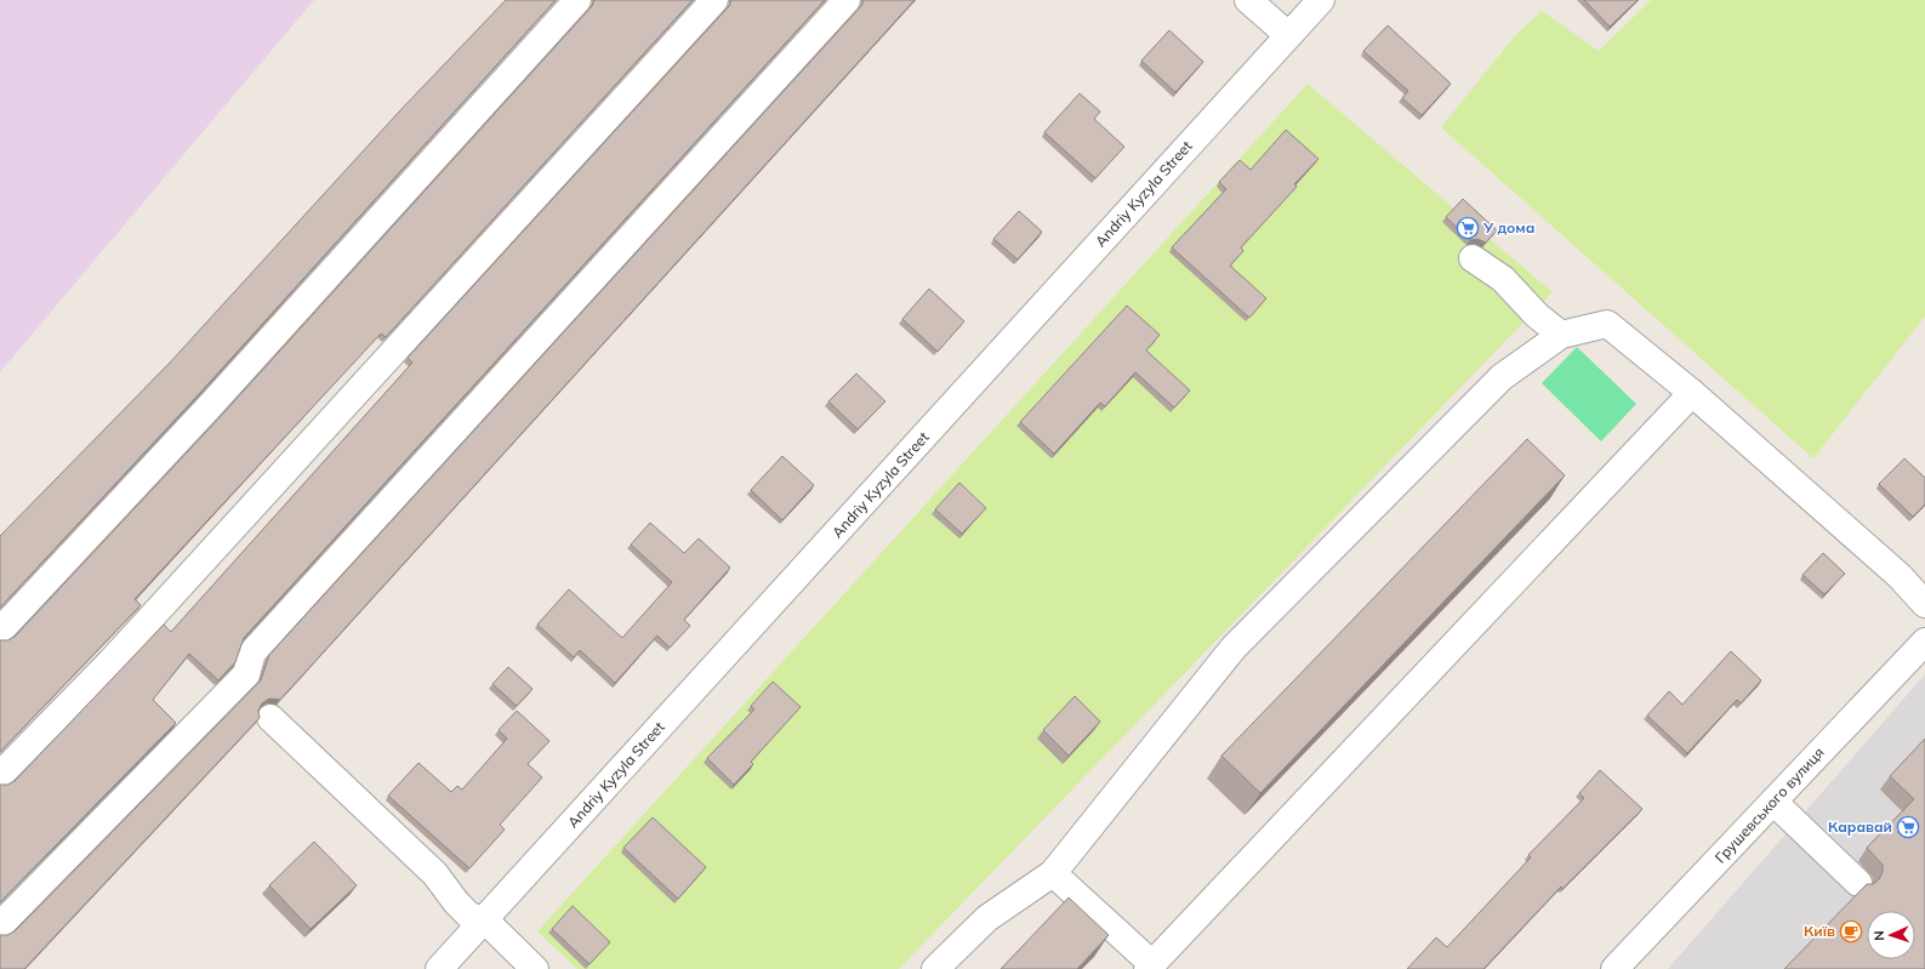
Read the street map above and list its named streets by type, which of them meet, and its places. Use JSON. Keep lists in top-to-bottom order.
{
  "streets": {
    "street": ["Andriy Kyzyla Street", "Грушевського вулиця"]
  },
  "places": {
    "supermarket": ["У дома", "Каравай"],
    "cafe": ["Київ"]
  },
  "north": "left"
}
